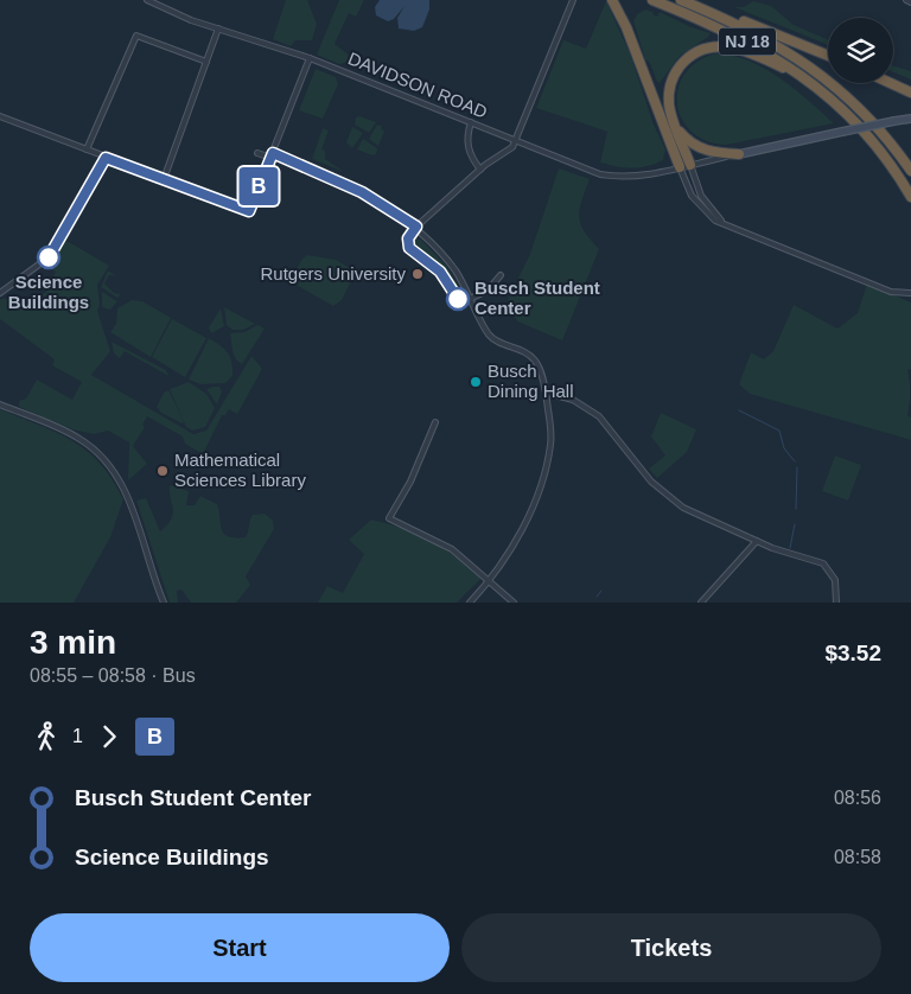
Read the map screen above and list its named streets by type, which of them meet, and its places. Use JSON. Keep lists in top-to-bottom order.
{
  "streets": {
    "highway": ["NJ 18"],
    "main road": ["DAVIDSON ROAD"]
  },
  "places": [
    "Science Buildings",
    "Rutgers University",
    "Busch Student Center",
    "Busch Dining Hall",
    "Mathematical Sciences Library"
  ],
  "lines": ["bus line B"],
  "page": {
    "on_map": "B",
    "heading": ["3 min", "08:55 – 08:58 · Bus", "$3.52"],
    "legs": ["1", "B"],
    "list": [
      {
        "name": "Busch Student Center",
        "value": "08:56"
      },
      {
        "name": "Science Buildings",
        "value": "08:58"
      }
    ],
    "buttons": ["Start", "Tickets"]
  }
}
